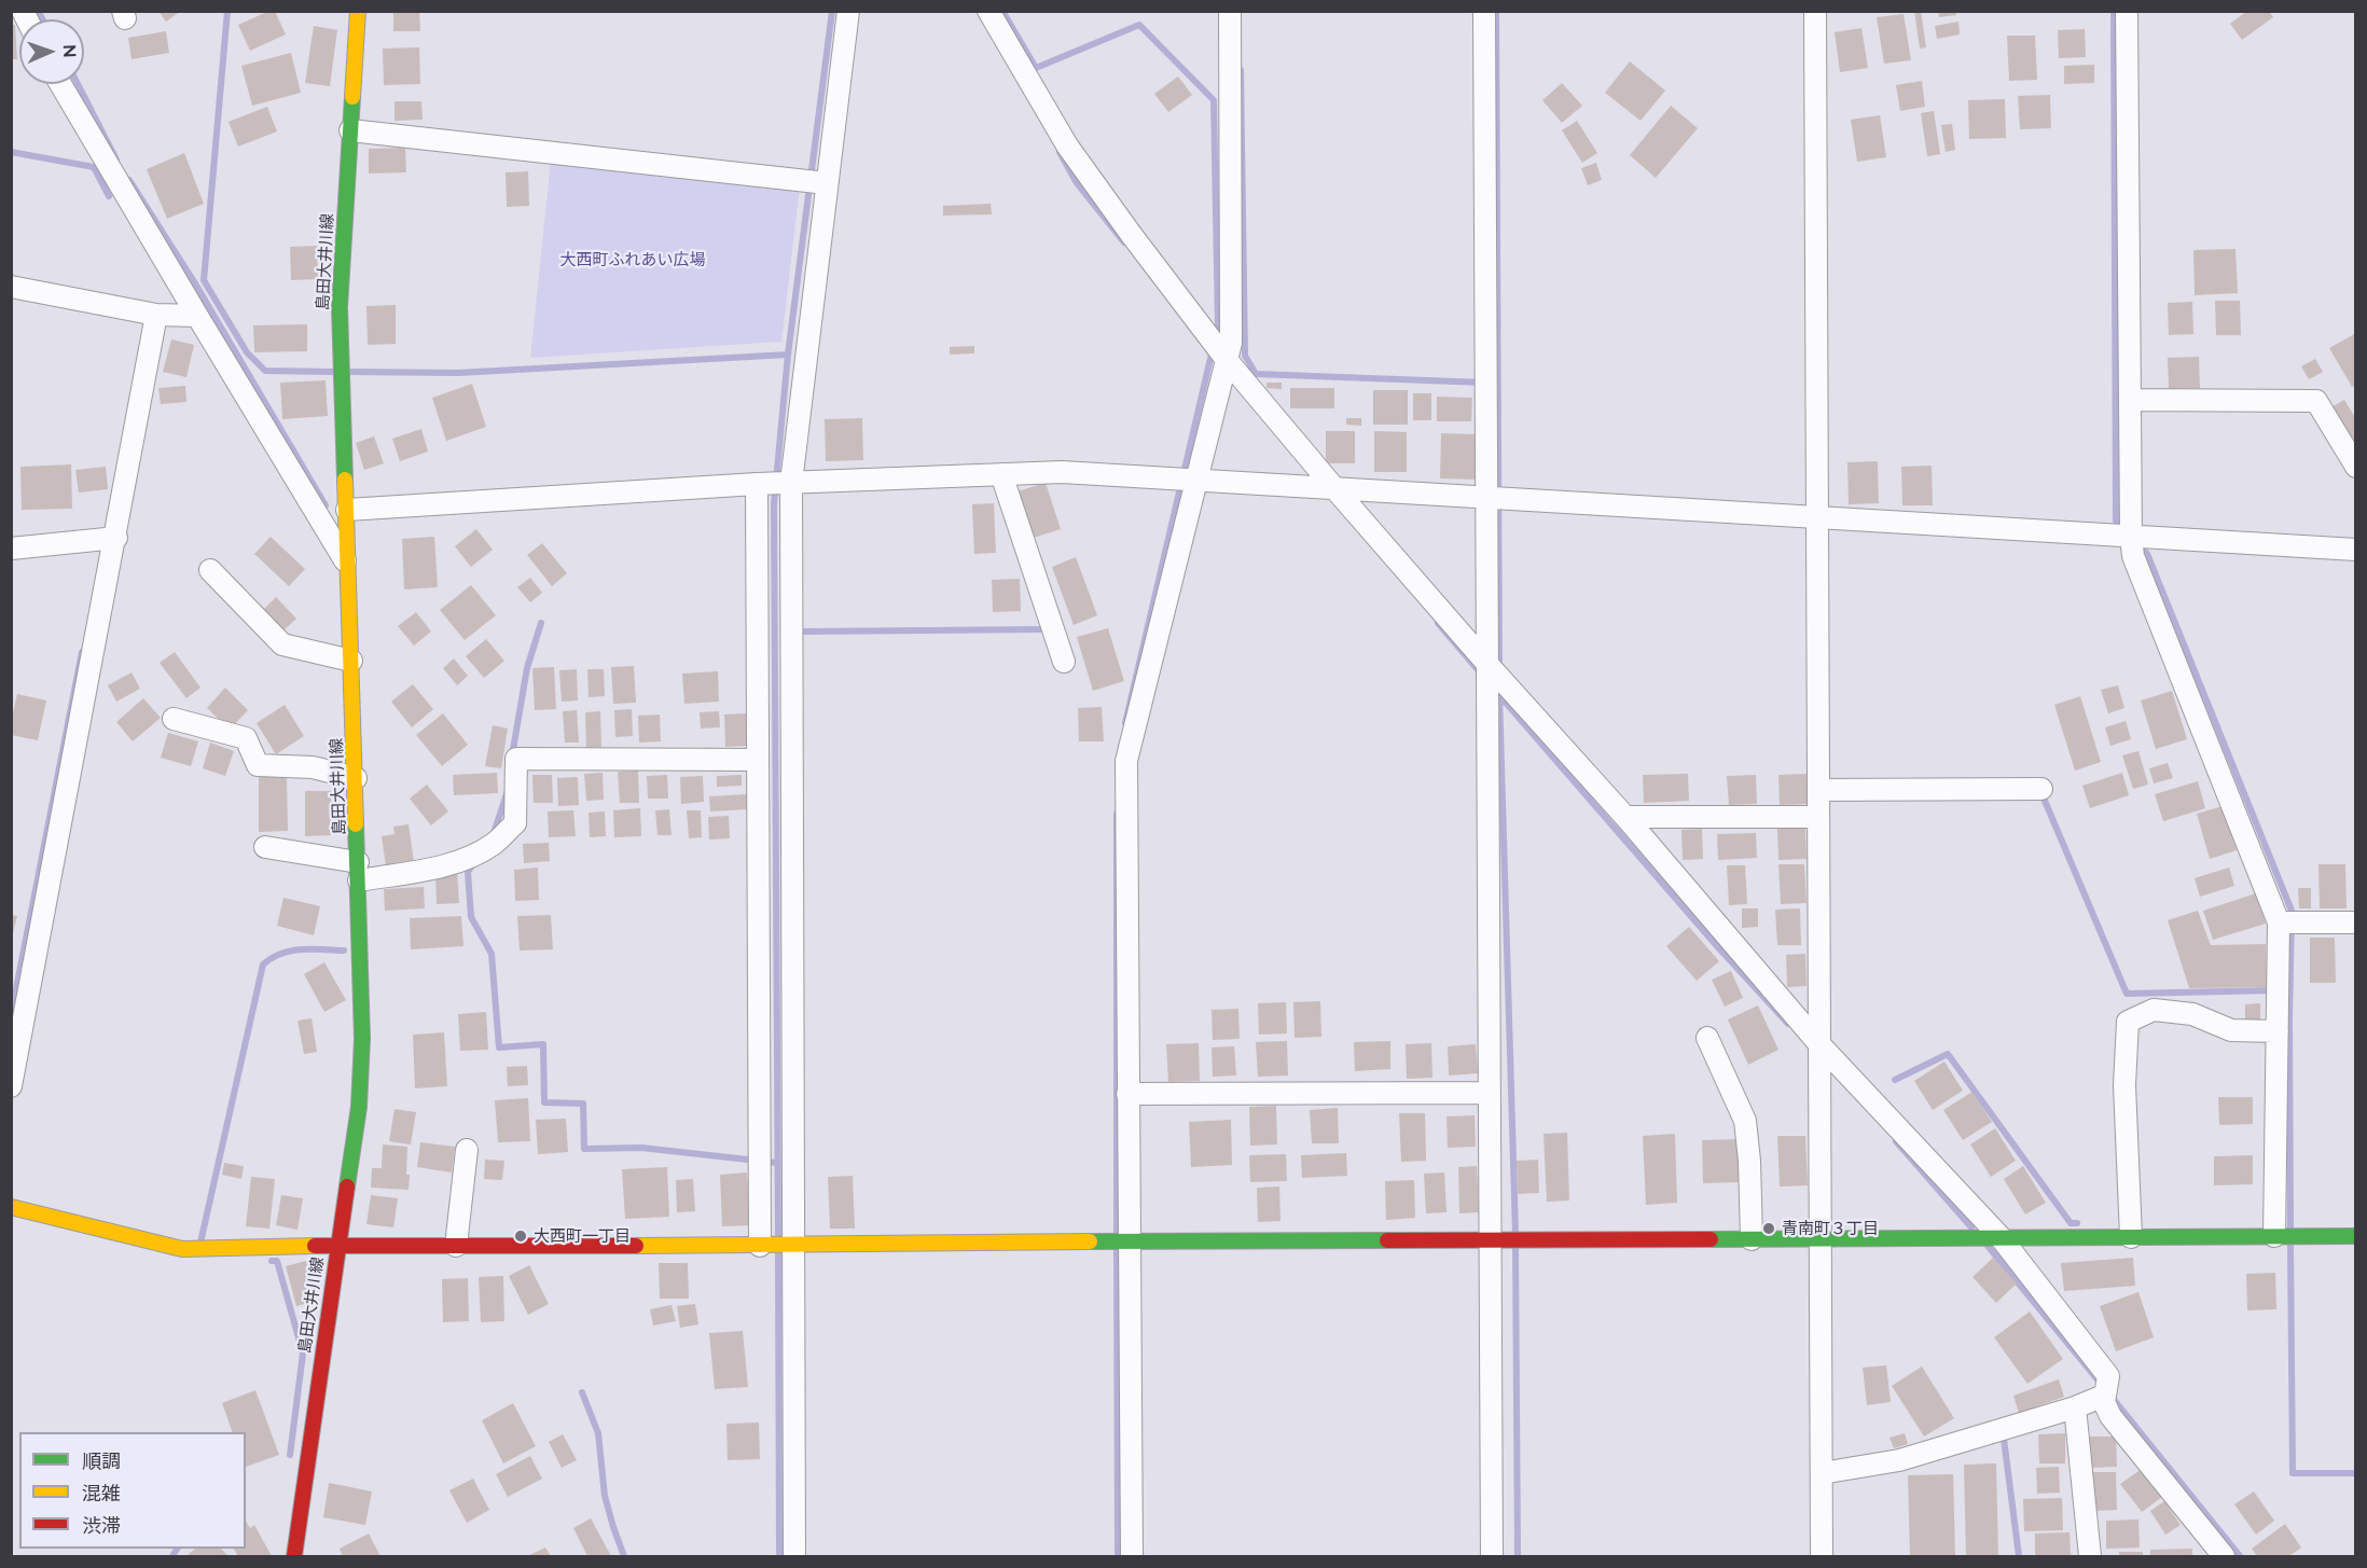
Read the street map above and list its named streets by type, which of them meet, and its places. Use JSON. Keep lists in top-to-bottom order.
{
  "streets": {
    "street": ["島田大井川線"]
  },
  "parks": ["大西町ふれあい広場"],
  "places": ["青南町３丁目", "大西町一丁目"],
  "legend": ["順調", "混雑", "渋滞"],
  "north": "right"
}
